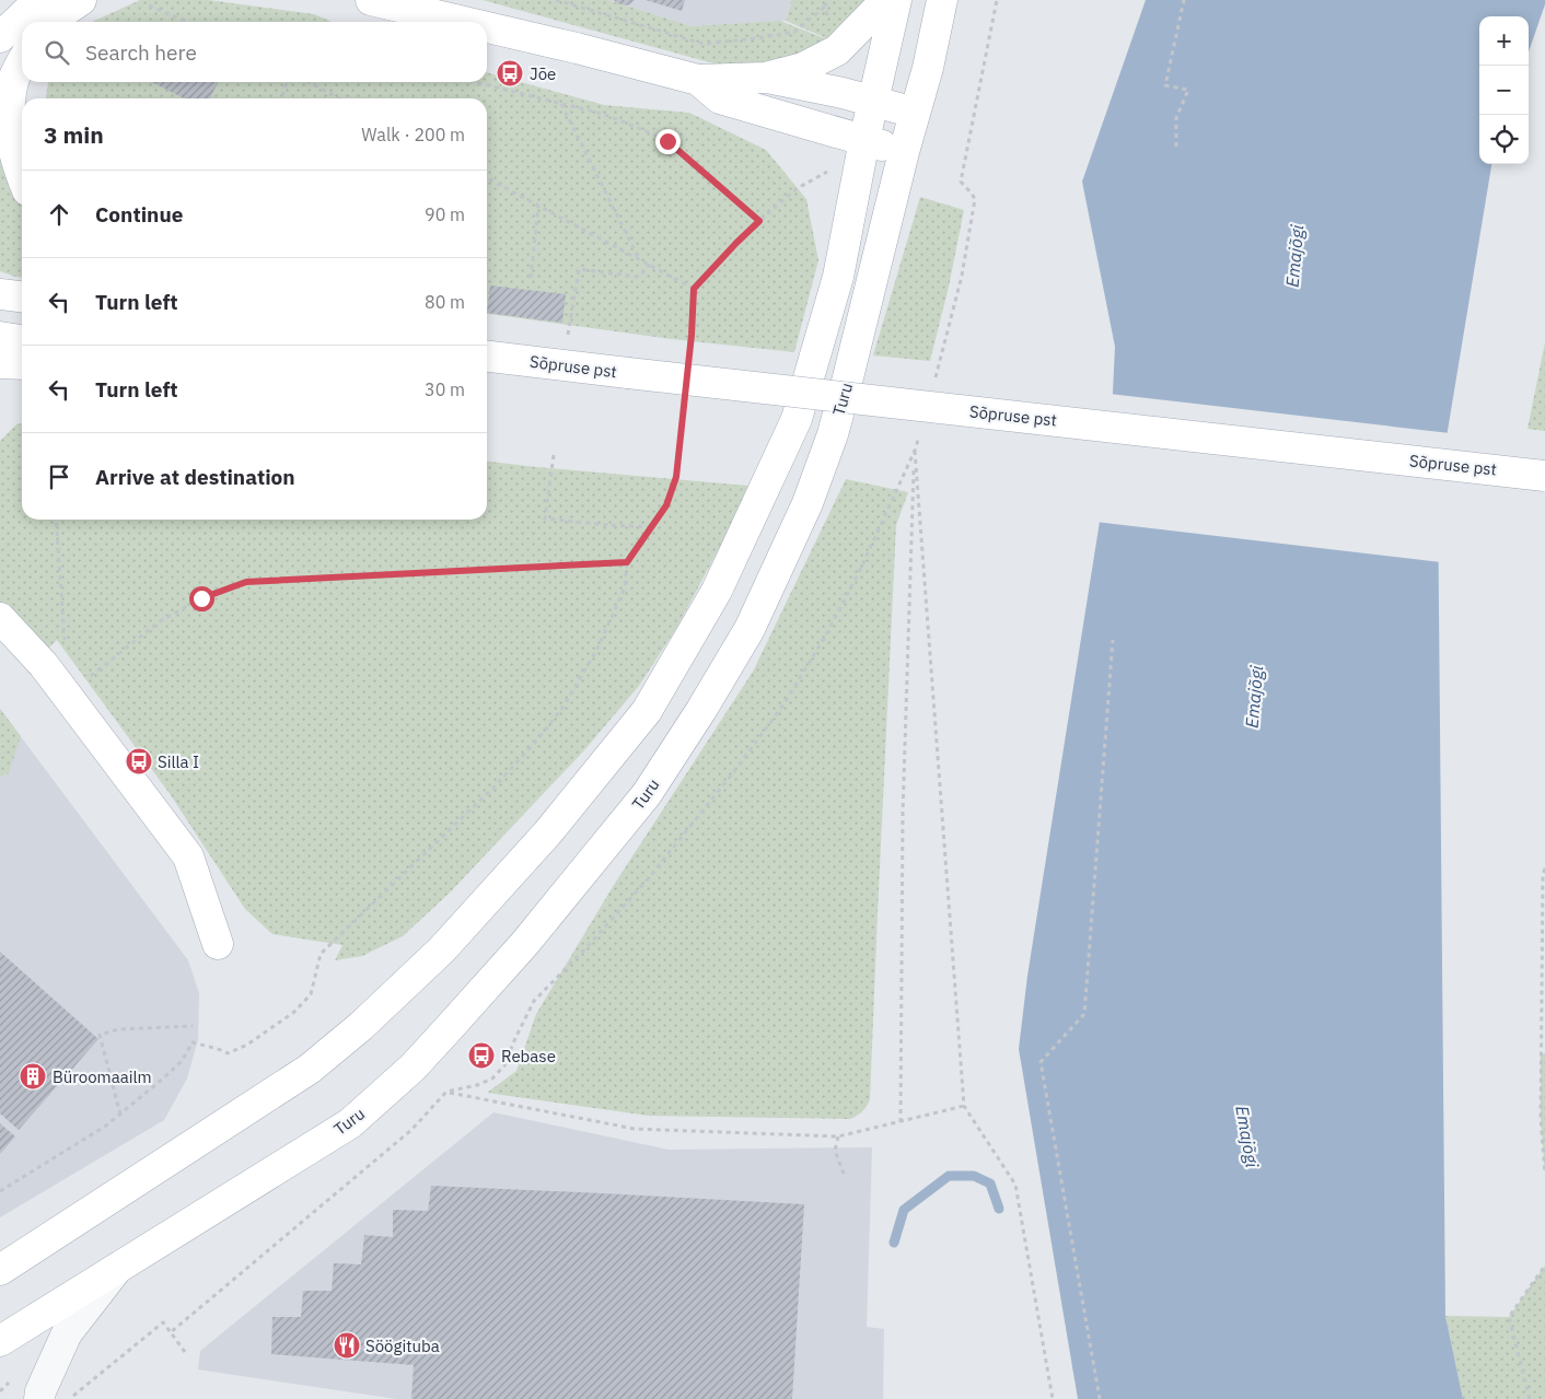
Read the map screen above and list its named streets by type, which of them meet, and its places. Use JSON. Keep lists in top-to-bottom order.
{
  "streets": {
    "main road": ["Sõpruse pst", "Turu"]
  },
  "water": ["Emajõgi"],
  "places": {
    "bus stop": ["Jõe", "Silla I", "Rebase"],
    "building": ["Büroomaailm"],
    "restaurant": ["Söögituba"]
  },
  "page": {
    "map_buttons": ["+", "−"],
    "search": "Search here",
    "heading": ["3 min", "Walk · 200 m"],
    "list": [
      ["Continue", "90 m"],
      ["Turn left", "80 m"],
      ["Turn left", "30 m"],
      "Arrive at destination"
    ]
  }
}
